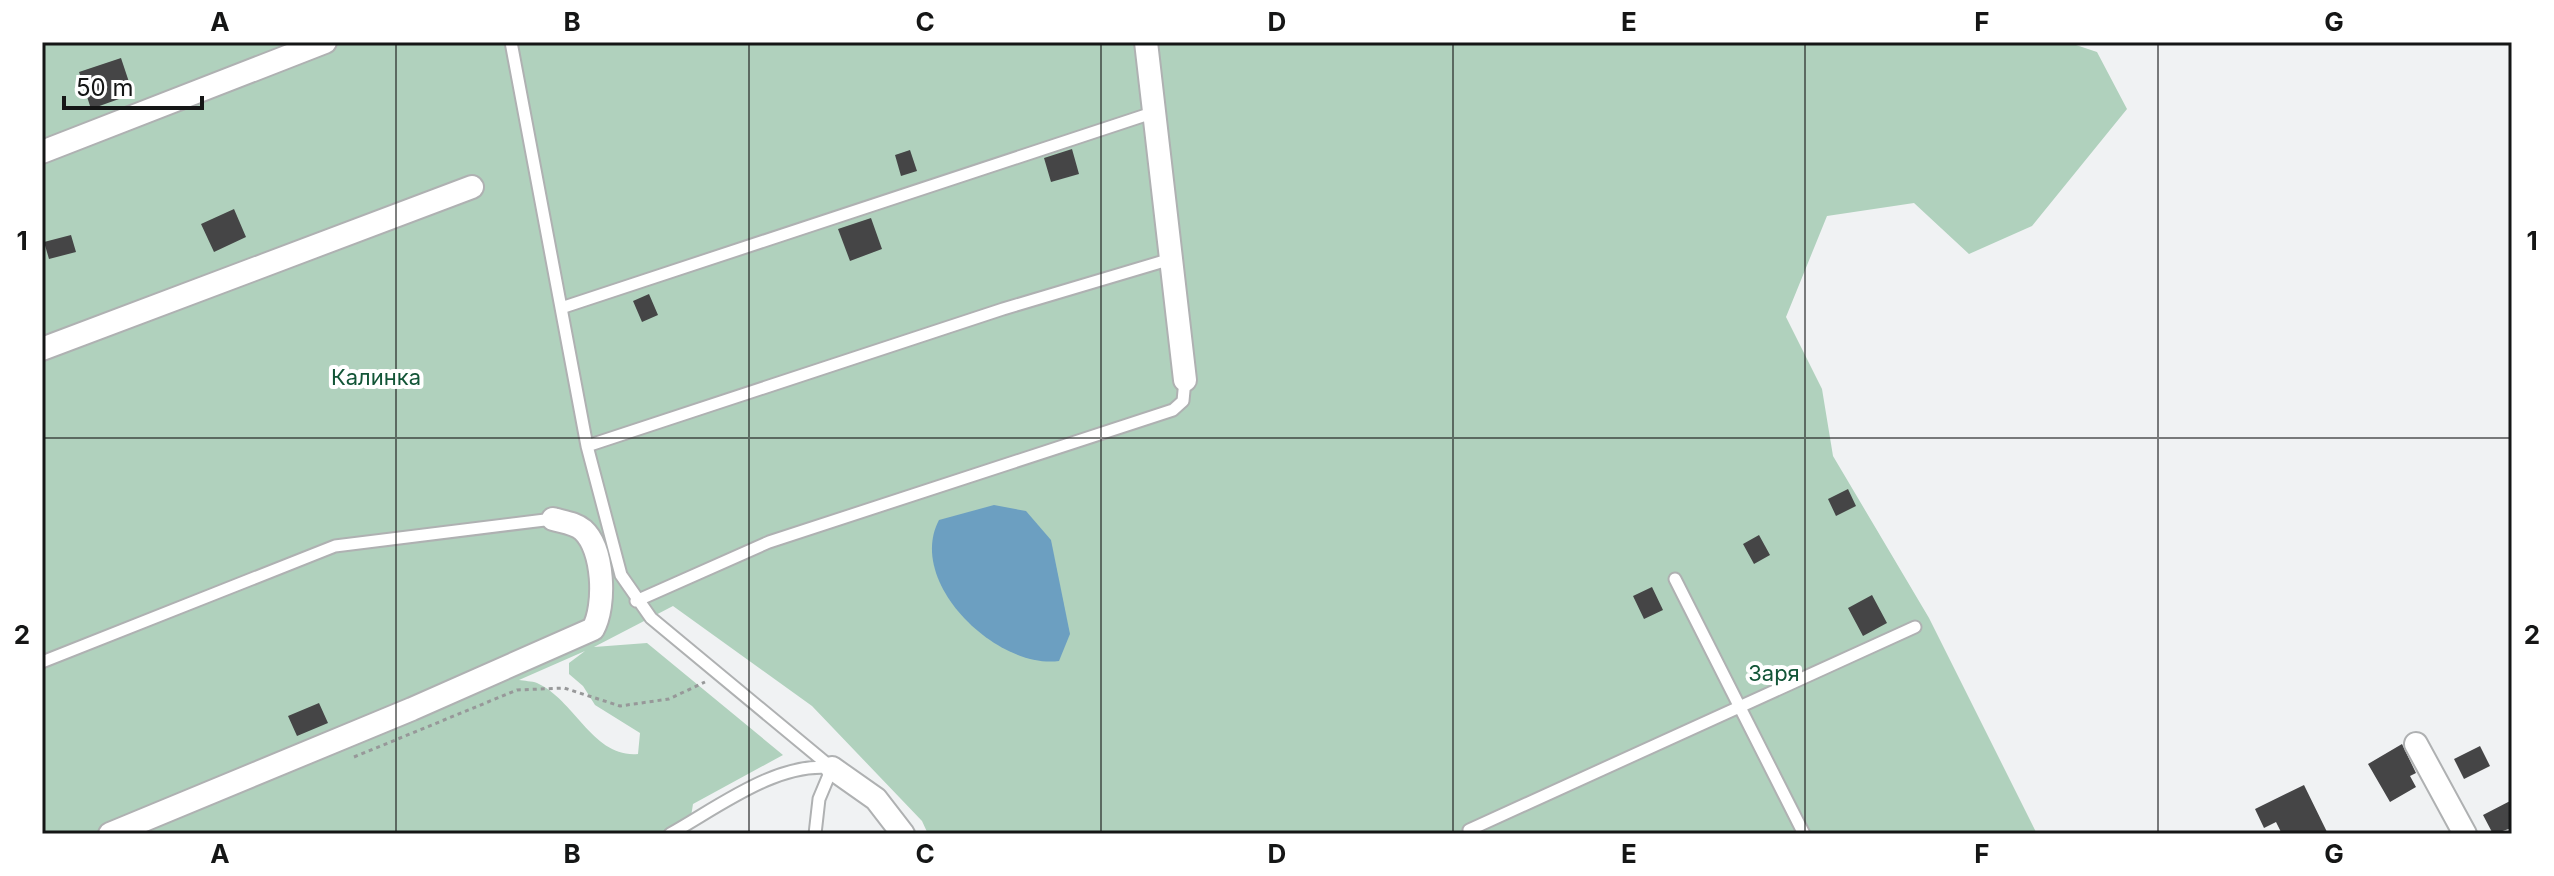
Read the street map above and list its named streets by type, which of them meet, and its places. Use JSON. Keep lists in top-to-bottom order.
{
  "parks": ["Калинка", "Заря"],
  "scale_bar": "50 m",
  "grid": {
    "columns": [
      "A",
      "B",
      "C",
      "D",
      "E",
      "F",
      "G"
    ],
    "rows": ["1", "2"]
  }
}
